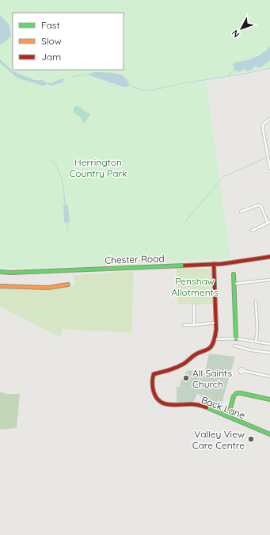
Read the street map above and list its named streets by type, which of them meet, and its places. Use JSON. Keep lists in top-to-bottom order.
{
  "streets": {
    "street": ["Chester Road", "Back Lane"]
  },
  "parks": ["Herrington Country Park", "Penshaw Allotments"],
  "places": ["All Saints Church", "Valley View Care Centre"],
  "legend": ["Fast", "Slow", "Jam"],
  "north": "bottom left"
}
